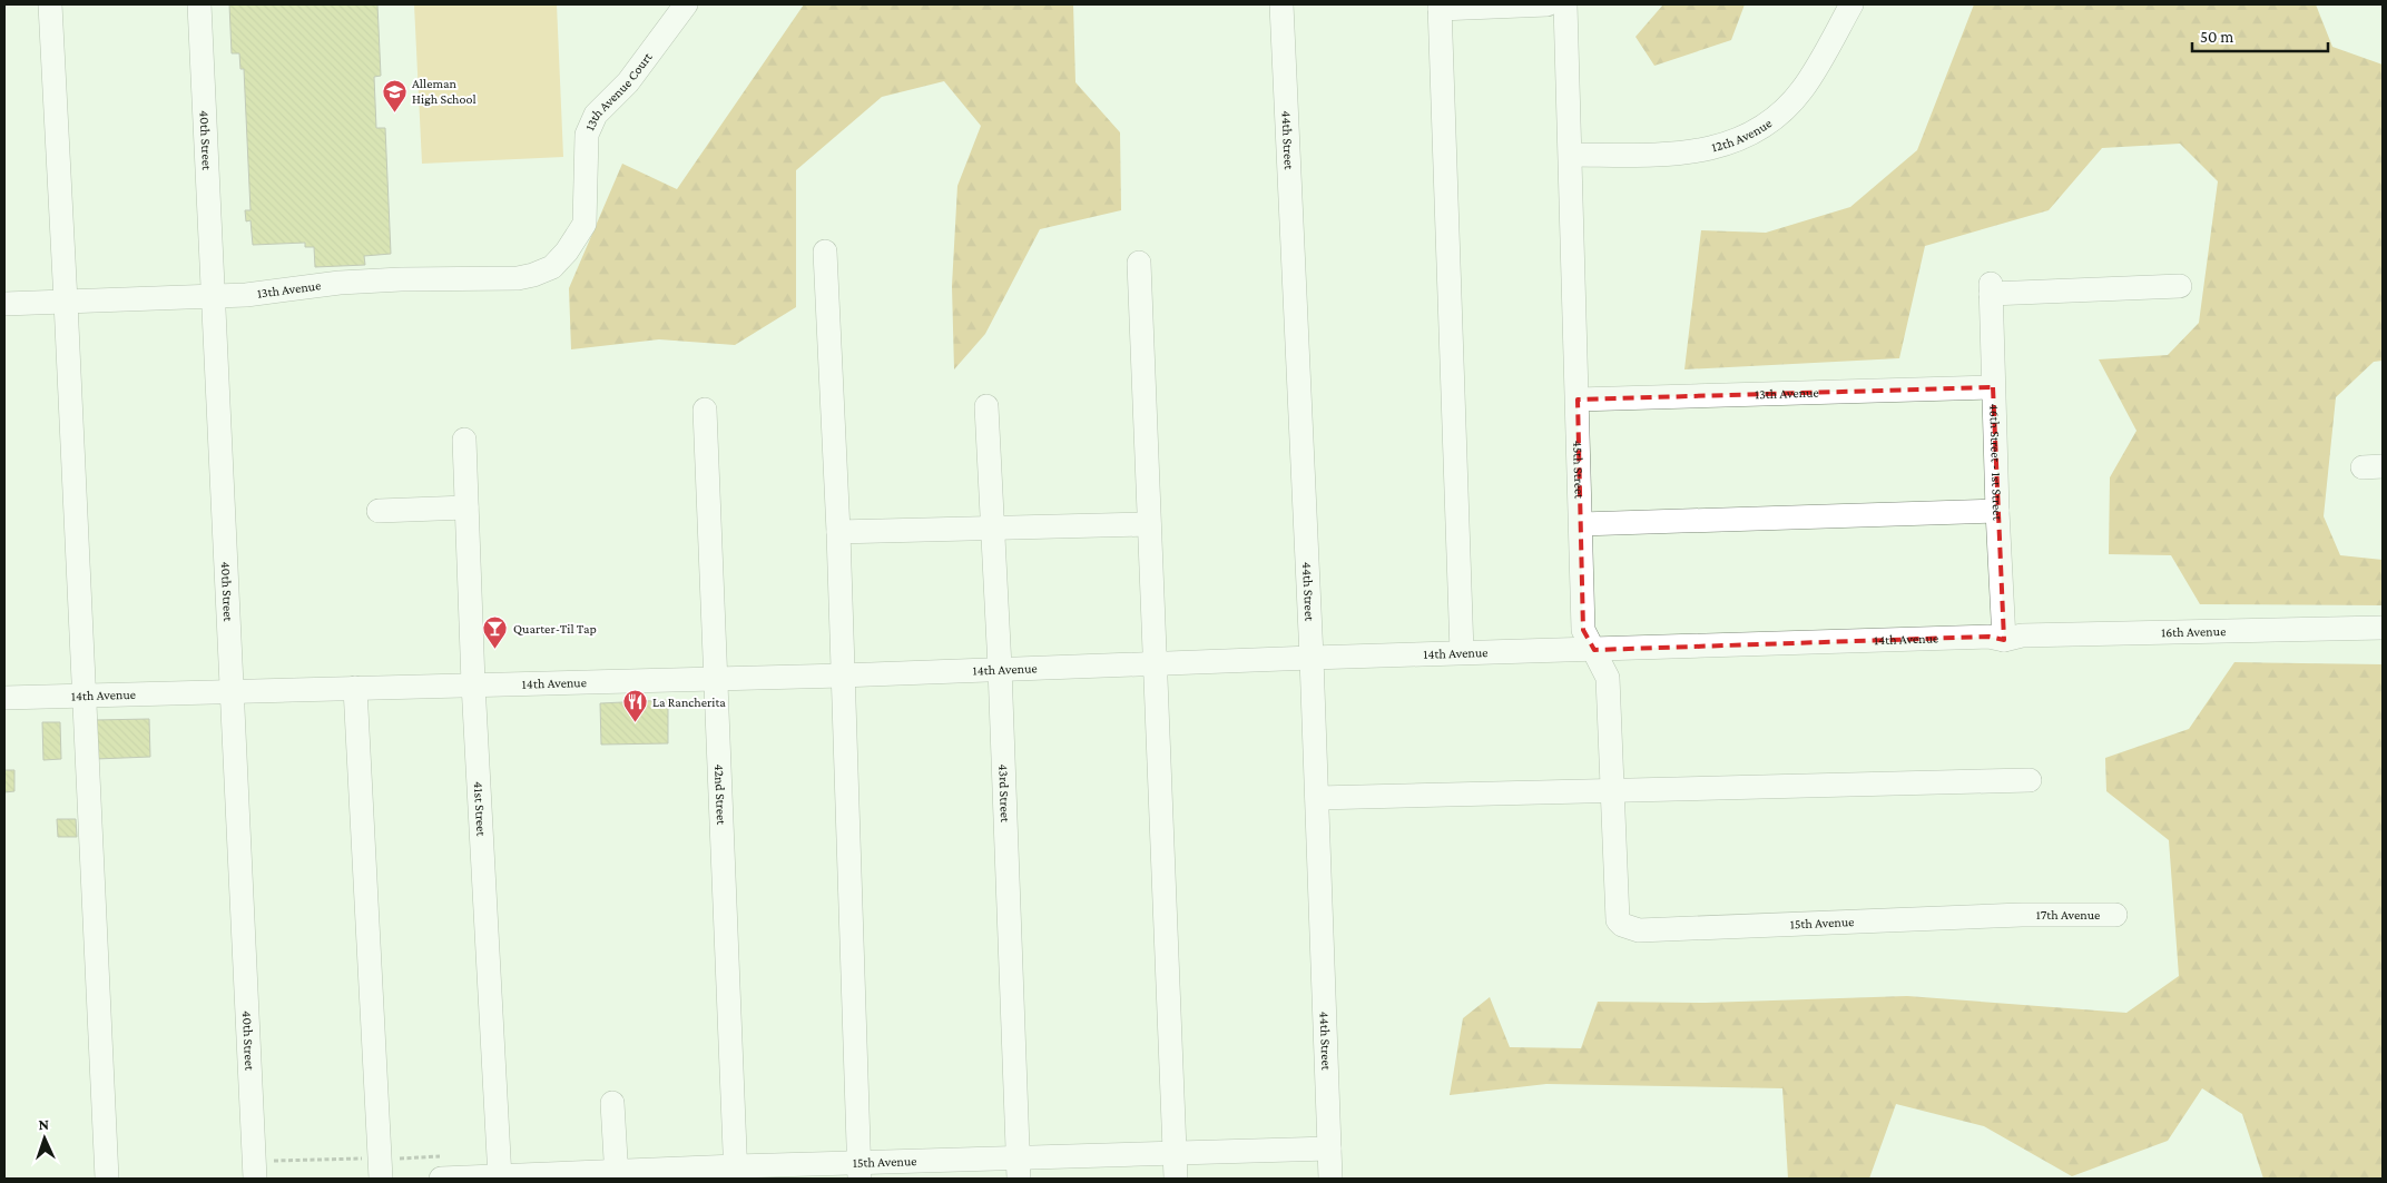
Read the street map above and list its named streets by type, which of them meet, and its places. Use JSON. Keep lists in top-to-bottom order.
{
  "streets": {
    "street": [
      "13th Avenue Court",
      "12th Avenue",
      "40th Street",
      "44th Street",
      "13th Avenue",
      "46th Street - 1st Street",
      "45th Street",
      "16th Avenue",
      "14th Avenue",
      "43rd Street",
      "42nd Street",
      "41st Street",
      "17th Avenue",
      "15th Avenue"
    ]
  },
  "crossings": [
    ["13th Avenue Court", "13th Avenue"],
    ["12th Avenue", "45th Street"],
    ["40th Street", "13th Avenue"],
    ["40th Street", "14th Avenue"],
    ["44th Street", "14th Avenue"],
    ["44th Street", "15th Avenue"],
    ["13th Avenue", "46th Street - 1st Street"],
    ["13th Avenue", "45th Street"],
    ["46th Street - 1st Street", "16th Avenue"],
    ["46th Street - 1st Street", "14th Avenue"],
    ["45th Street", "14th Avenue"],
    ["45th Street", "15th Avenue"],
    ["16th Avenue", "14th Avenue"],
    ["14th Avenue", "43rd Street"],
    ["14th Avenue", "42nd Street"],
    ["14th Avenue", "41st Street"],
    ["43rd Street", "15th Avenue"],
    ["42nd Street", "15th Avenue"],
    ["41st Street", "15th Avenue"],
    ["17th Avenue", "15th Avenue"]
  ],
  "places": {
    "school or university": ["Alleman High School"],
    "bar": ["Quarter-Til Tap"],
    "restaurant": ["La Rancherita"]
  },
  "scale_bar": "50 m",
  "north": "top"
}
